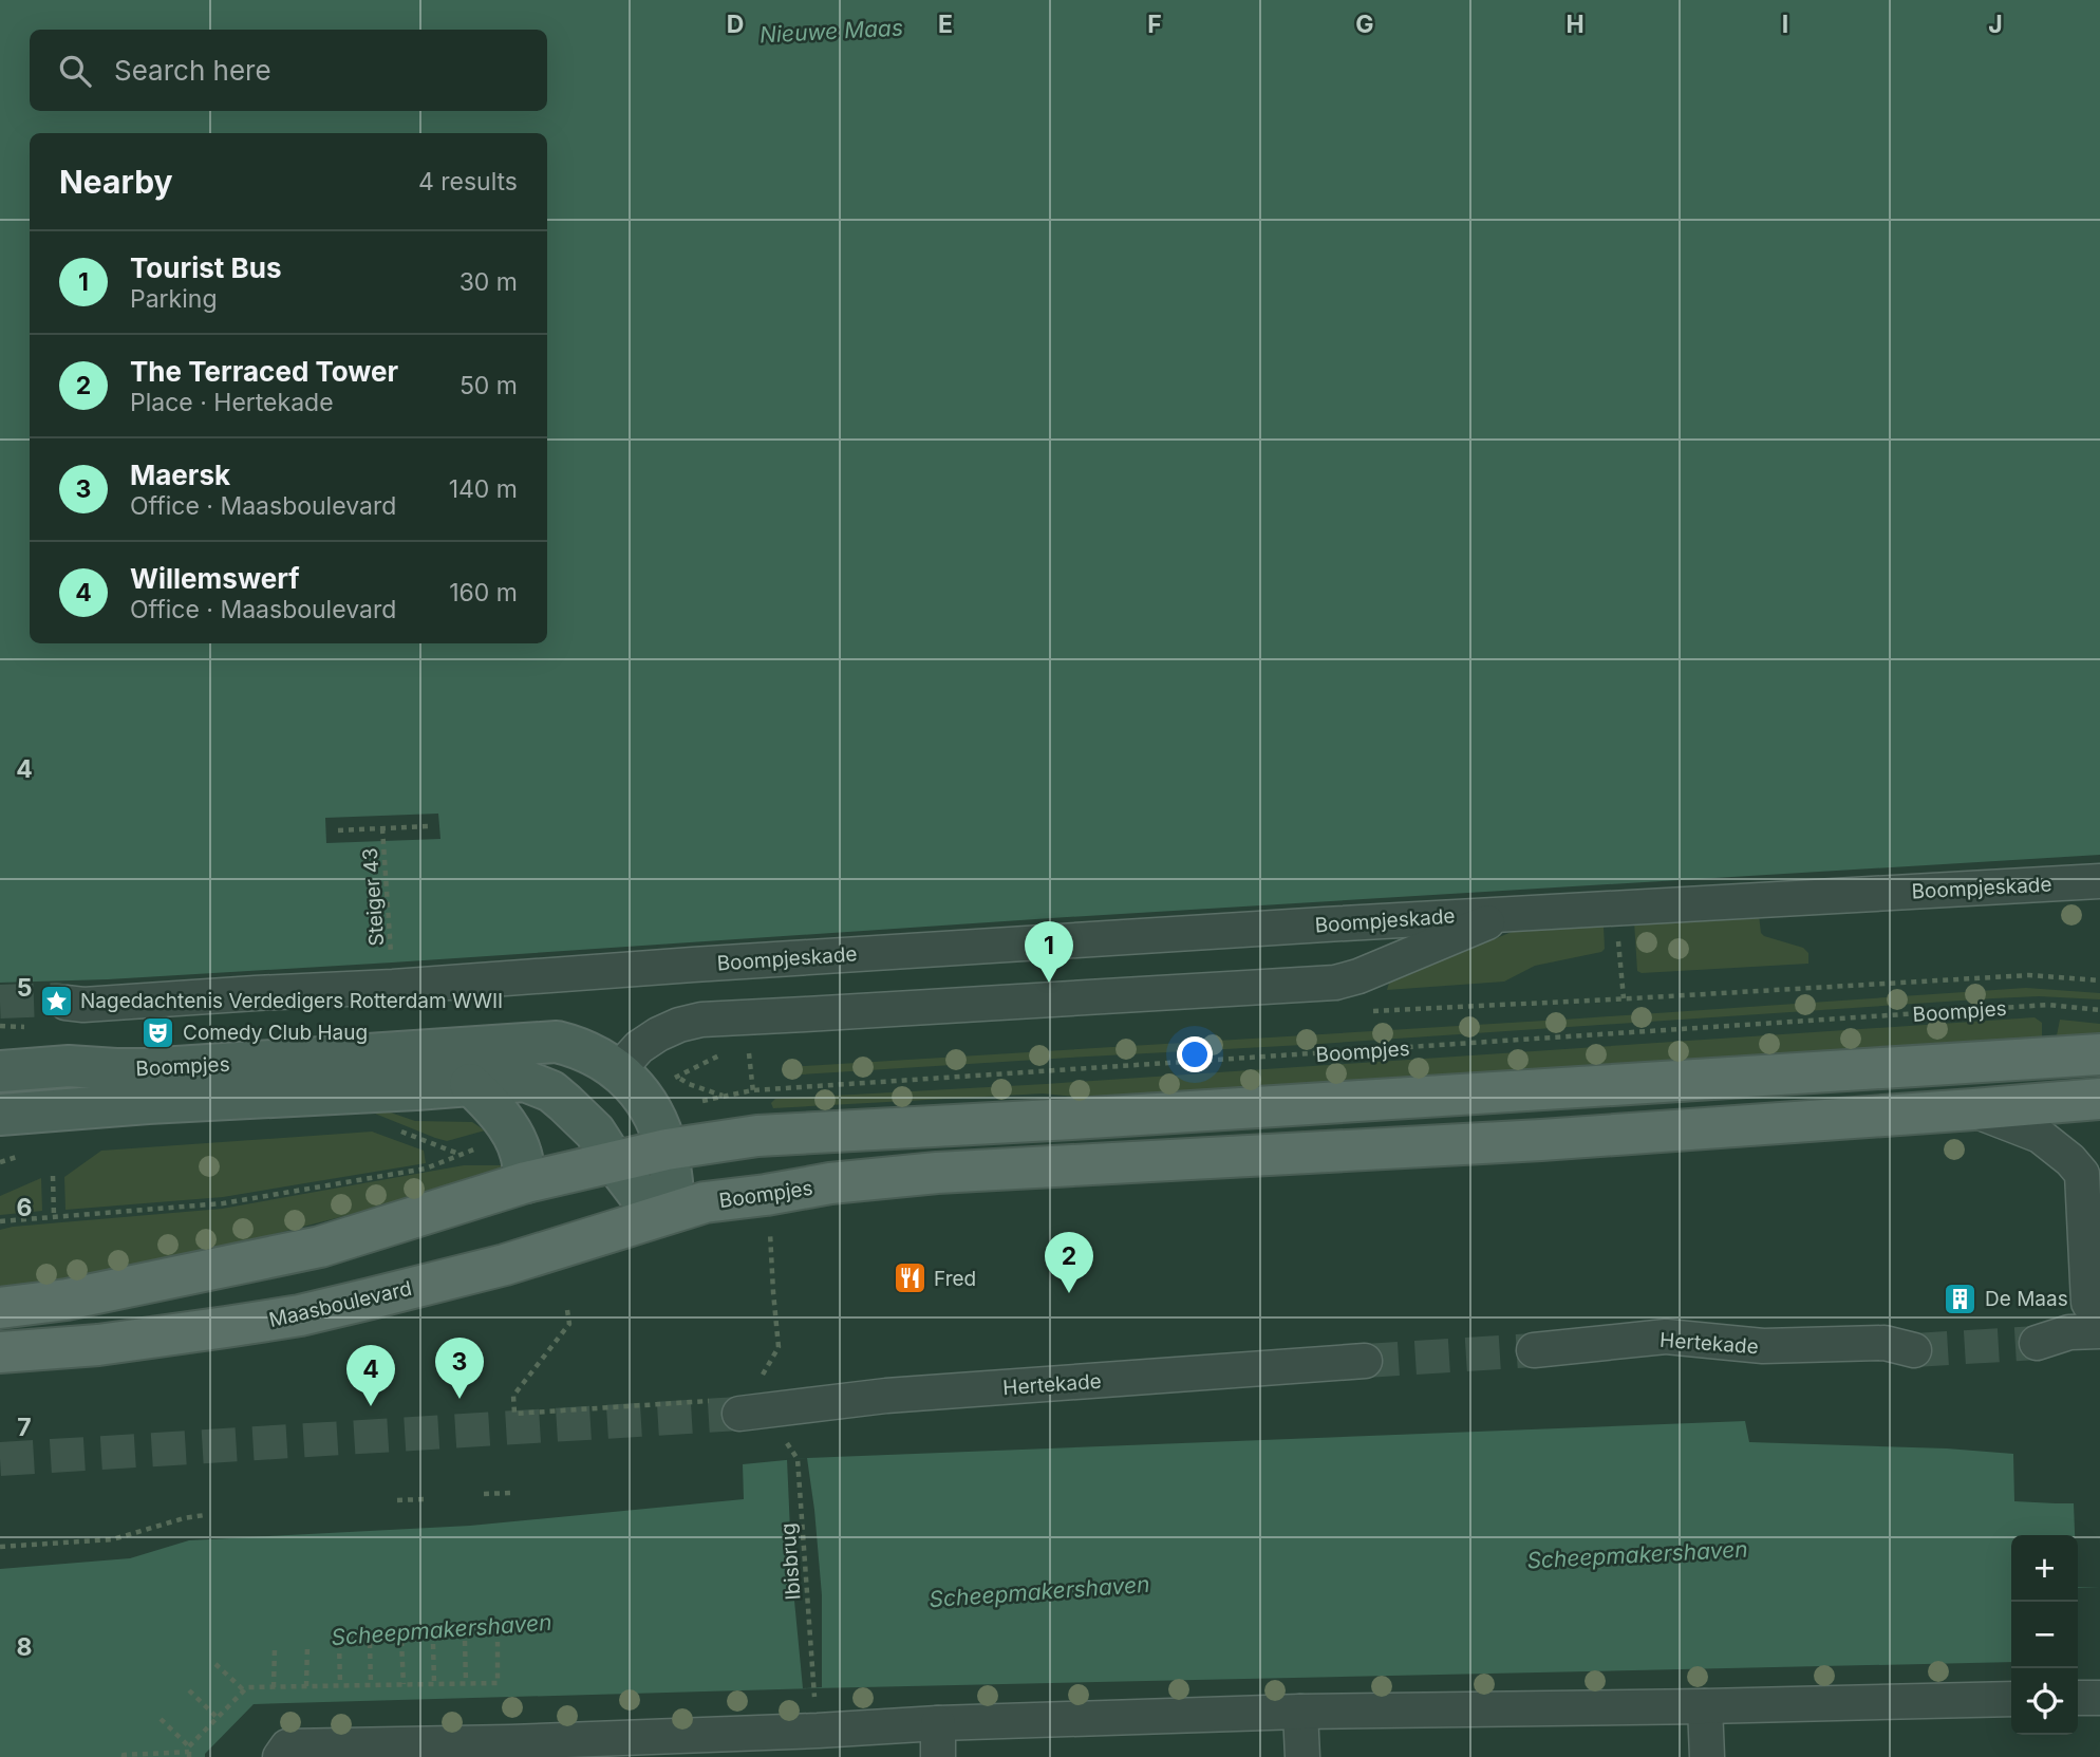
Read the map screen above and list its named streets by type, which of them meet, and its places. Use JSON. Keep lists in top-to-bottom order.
{
  "streets": {
    "main road": ["Boompjes", "Maasboulevard"],
    "street": ["Boompjeskade", "Hertekade"],
    "path": ["Steiger 43", "Ibisbrug"]
  },
  "crossings": [
    ["Boompjeskade", "Boompjes"],
    ["Boompjes", "Maasboulevard"],
    ["Hertekade", "Ibisbrug"]
  ],
  "water": ["Nieuwe Maas", "Scheepmakershaven"],
  "places": {
    "place": ["Nagedachtenis Verdedigers Rotterdam WWII"],
    "theatre": ["Comedy Club Haug"],
    "restaurant": ["Fred"],
    "building": ["De Maas"]
  },
  "page": {
    "search": "Search here",
    "heading": ["Nearby", "4 results"],
    "list": [
      {
        "mark": "1",
        "name": "Tourist Bus",
        "note": "Parking",
        "value": "30 m"
      },
      {
        "mark": "2",
        "name": "The Terraced Tower",
        "note": "Place · Hertekade",
        "value": "50 m"
      },
      {
        "mark": "3",
        "name": "Maersk",
        "note": "Office · Maasboulevard",
        "value": "140 m"
      },
      {
        "mark": "4",
        "name": "Willemswerf",
        "note": "Office · Maasboulevard",
        "value": "160 m"
      }
    ],
    "pins": [
      "1",
      "2",
      "3",
      "4"
    ],
    "map_buttons": ["+", "−"]
  },
  "grid": {
    "columns": [
      "D",
      "E",
      "F",
      "G",
      "H",
      "I",
      "J"
    ],
    "rows": [
      "4",
      "5",
      "6",
      "7",
      "8"
    ]
  }
}
